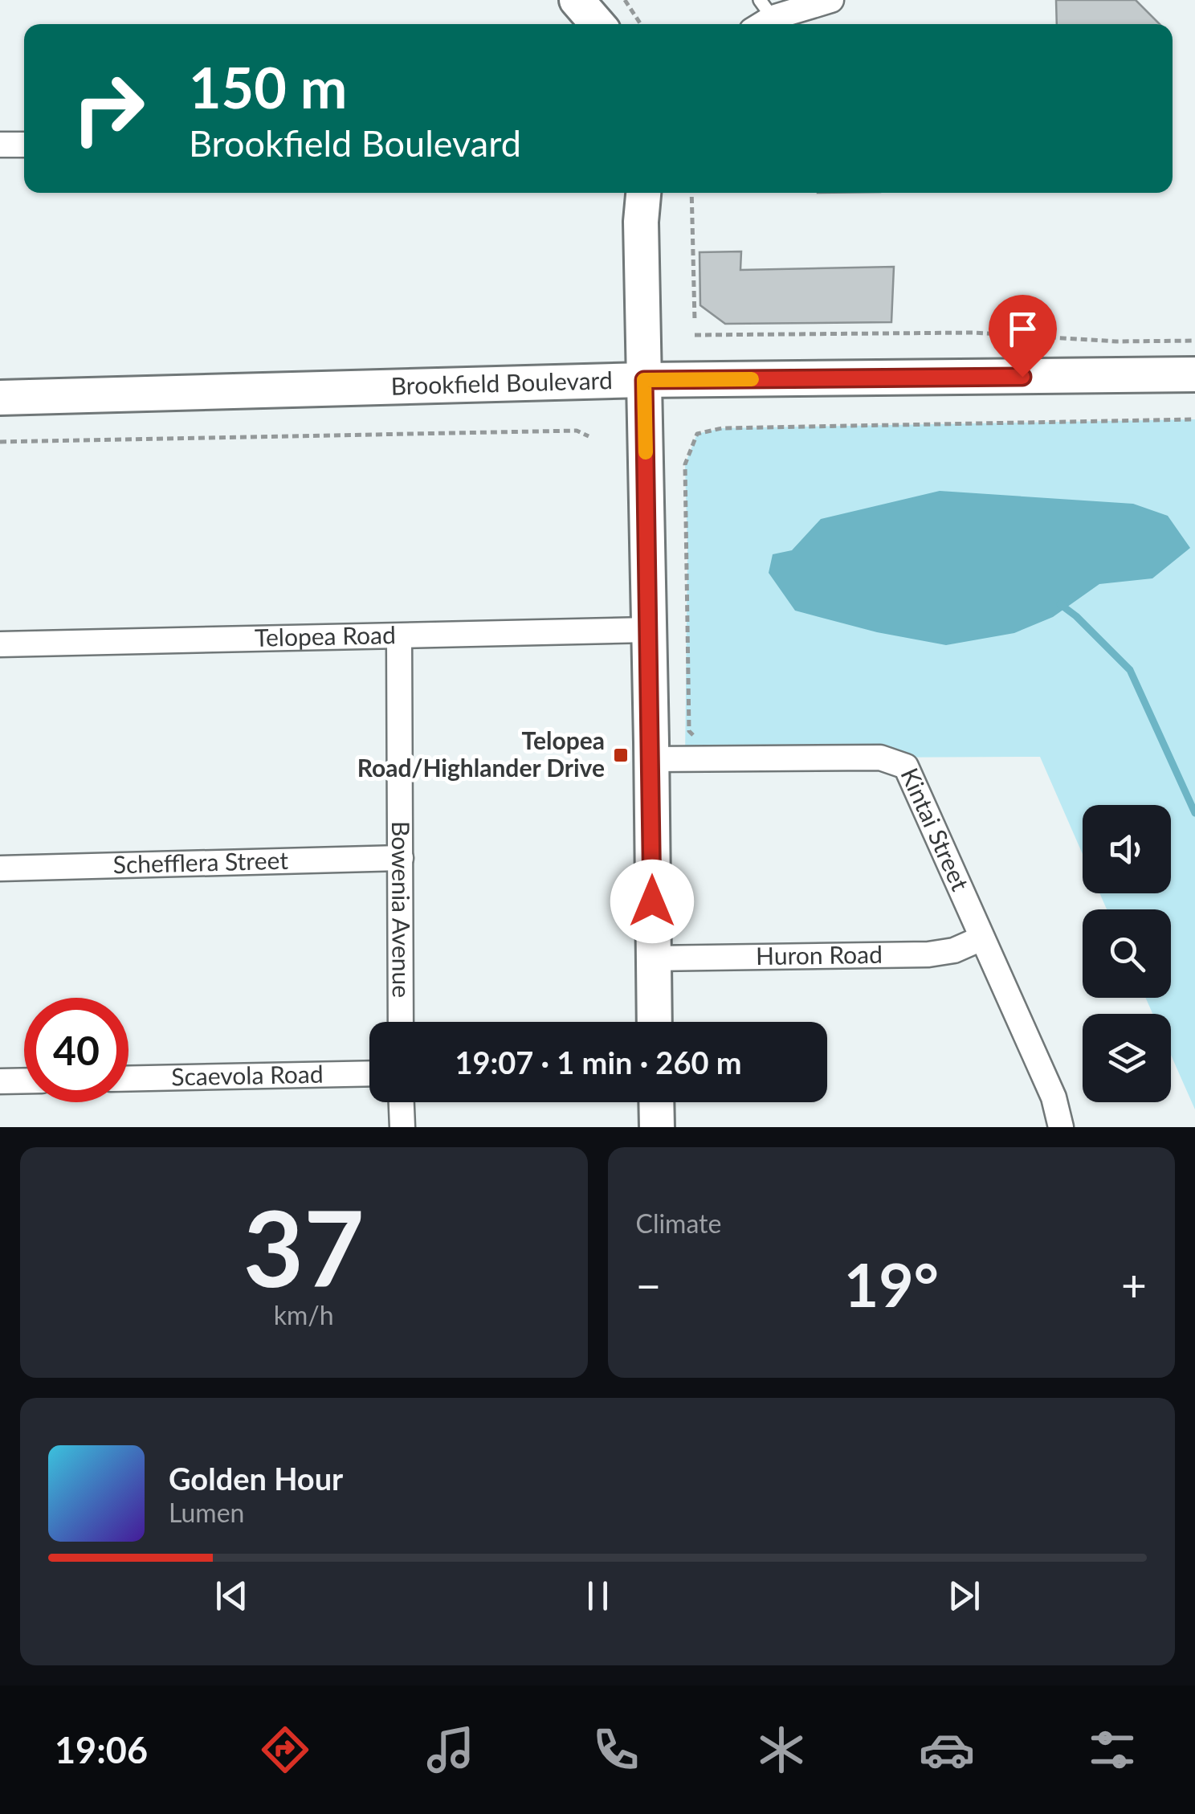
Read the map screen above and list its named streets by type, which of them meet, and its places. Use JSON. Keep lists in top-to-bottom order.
{
  "streets": {
    "street": [
      "Brookfield Boulevard",
      "Telopea Road",
      "Kintai Street",
      "Schefflera Street",
      "Bowenia Avenue",
      "Huron Road",
      "Scaevola Road"
    ]
  },
  "crossings": [
    ["Telopea Road", "Bowenia Avenue"],
    ["Kintai Street", "Huron Road"],
    ["Schefflera Street", "Bowenia Avenue"]
  ],
  "places": {
    "transit": ["Telopea Road/Highlander Drive"]
  },
  "page": {
    "turn": ["150 m", "Brookfield Boulevard"],
    "limit": "40",
    "trip": "19:07 · 1 min · 260 m",
    "tile": [
      ["37", "km/h"],
      "Climate"
    ],
    "heat": ["−", "19°", "+"],
    "song": ["Golden Hour", "Lumen"],
    "tabs": "19:06"
  }
}
